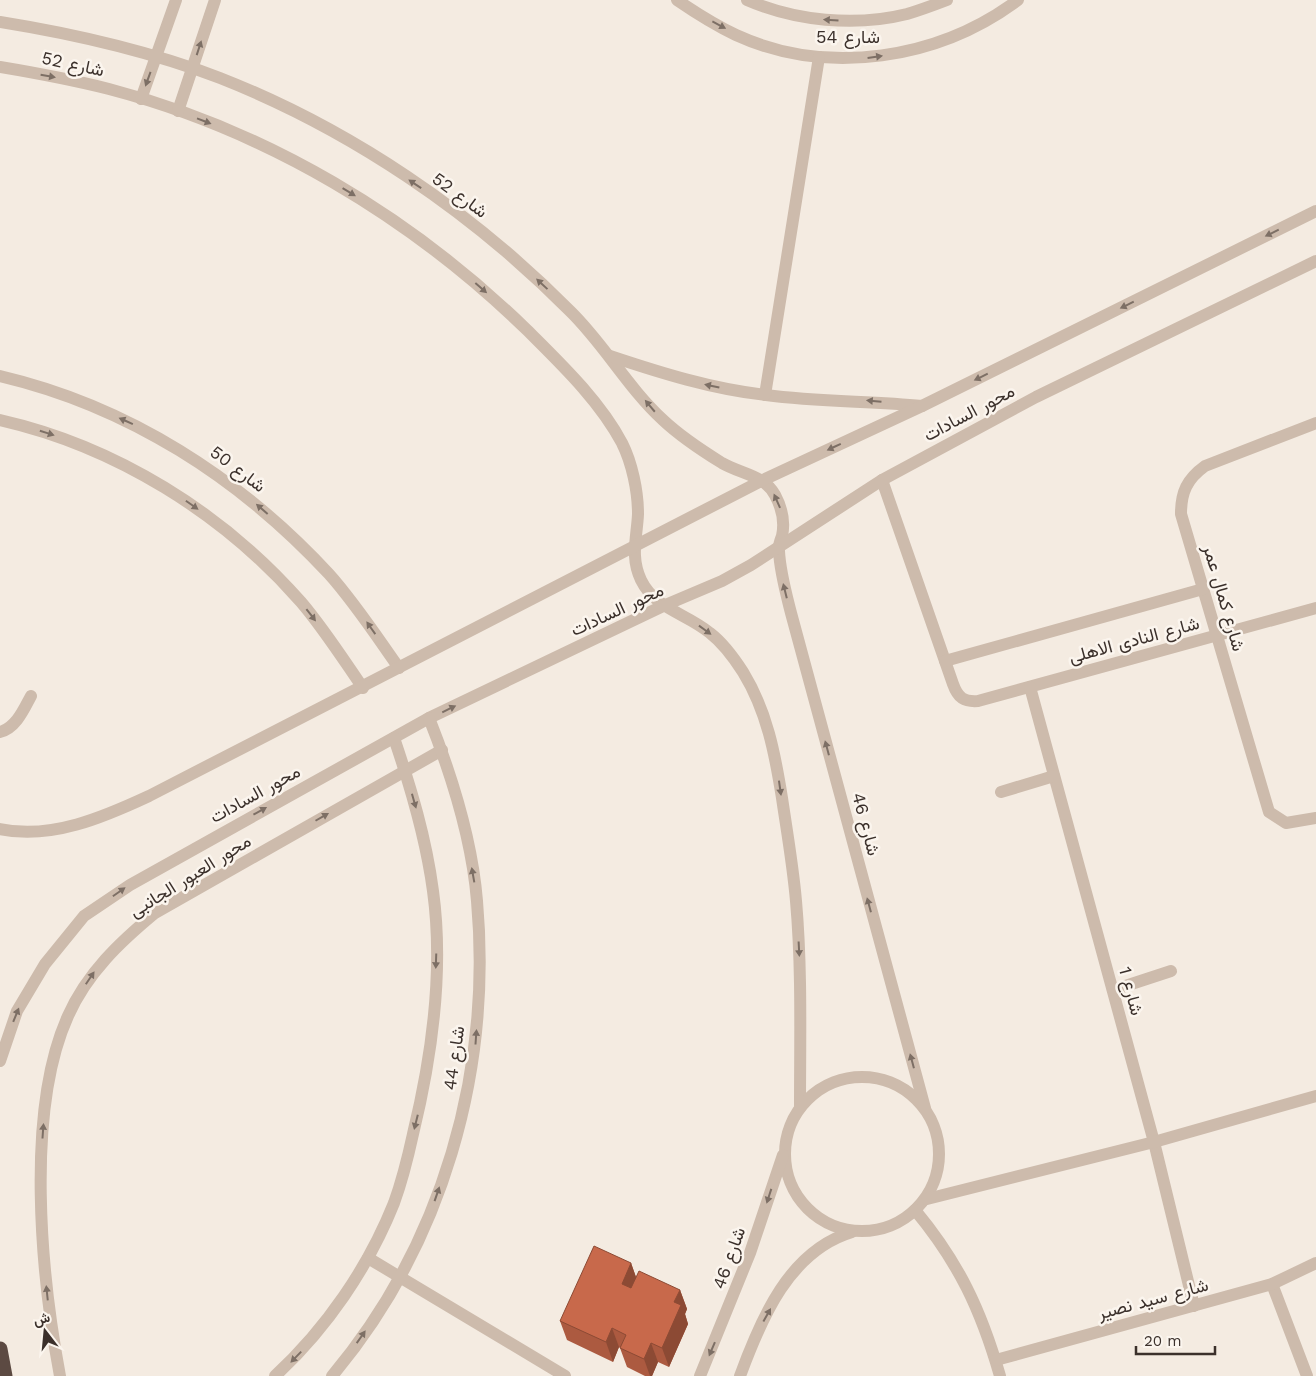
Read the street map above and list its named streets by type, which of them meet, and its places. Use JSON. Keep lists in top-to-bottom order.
{
  "streets": {
    "street": [
      "شارع 54",
      "شارع 52",
      "محور السادات",
      "شارع 50",
      "شارع كمال عمر",
      "شارع النادى الاهلى",
      "شارع 46",
      "محور العبور الجانبى",
      "شارع 1",
      "شارع 44",
      "شارع سيد نصير"
    ]
  },
  "crossings": [
    ["شارع 52", "محور السادات"],
    ["محور السادات", "شارع 50"],
    ["محور السادات", "شارع 46"],
    ["محور السادات", "شارع 44"],
    ["شارع كمال عمر", "شارع النادى الاهلى"],
    ["شارع النادى الاهلى", "شارع 1"],
    ["محور العبور الجانبى", "شارع 44"],
    ["شارع 1", "شارع سيد نصير"]
  ],
  "one_way": ["محور العبور الجانبى"],
  "scale_bar": "20 m",
  "north": "top"
}
